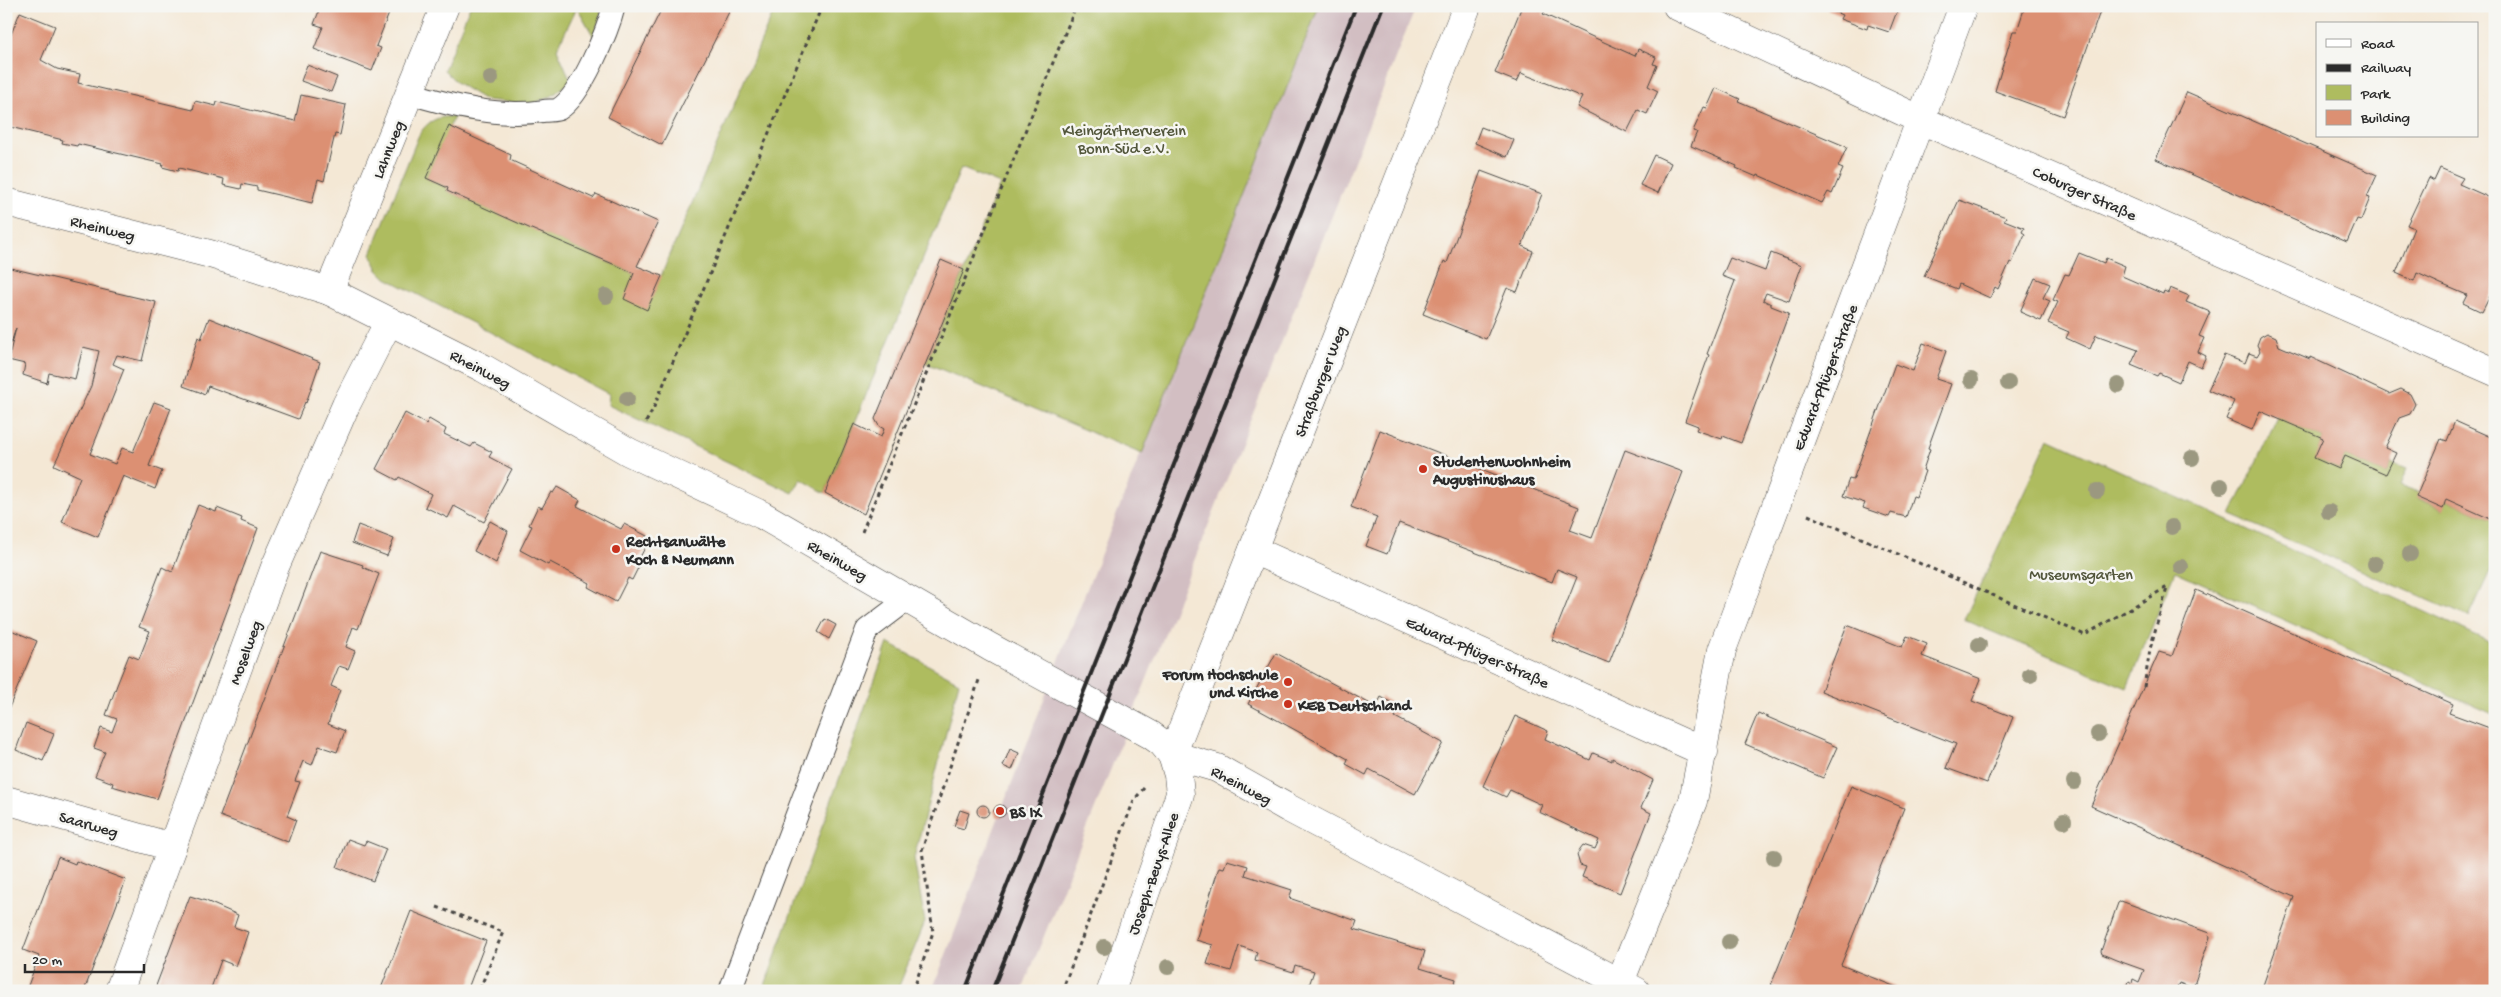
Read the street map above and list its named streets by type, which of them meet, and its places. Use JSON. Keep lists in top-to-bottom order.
{
  "streets": {
    "street": [
      "Lahnweg",
      "Coburger Straße",
      "Rheinweg",
      "Eduard-Pflüger-Straße",
      "Straßburger Weg",
      "Moselweg",
      "Saarweg",
      "Joseph-Beuys-Allee"
    ]
  },
  "crossings": [
    ["Lahnweg", "Rheinweg"],
    ["Coburger Straße", "Eduard-Pflüger-Straße"],
    ["Rheinweg", "Eduard-Pflüger-Straße"],
    ["Rheinweg", "Straßburger Weg"],
    ["Rheinweg", "Moselweg"],
    ["Rheinweg", "Joseph-Beuys-Allee"],
    ["Eduard-Pflüger-Straße", "Straßburger Weg"],
    ["Straßburger Weg", "Joseph-Beuys-Allee"],
    ["Moselweg", "Saarweg"]
  ],
  "parks": ["Kleingärtnerverein Bonn-Süd e.V.", "Museumsgarten"],
  "places": [
    "Studentenwohnheim Augustinushaus",
    "Rechtsanwälte Koch & Neumann",
    "Forum Hochschule und Kirche",
    "KEB Deutschland",
    "BS IX"
  ],
  "legend": [
    "Road",
    "Railway",
    "Park",
    "Building"
  ],
  "scale_bar": "20 m"
}
